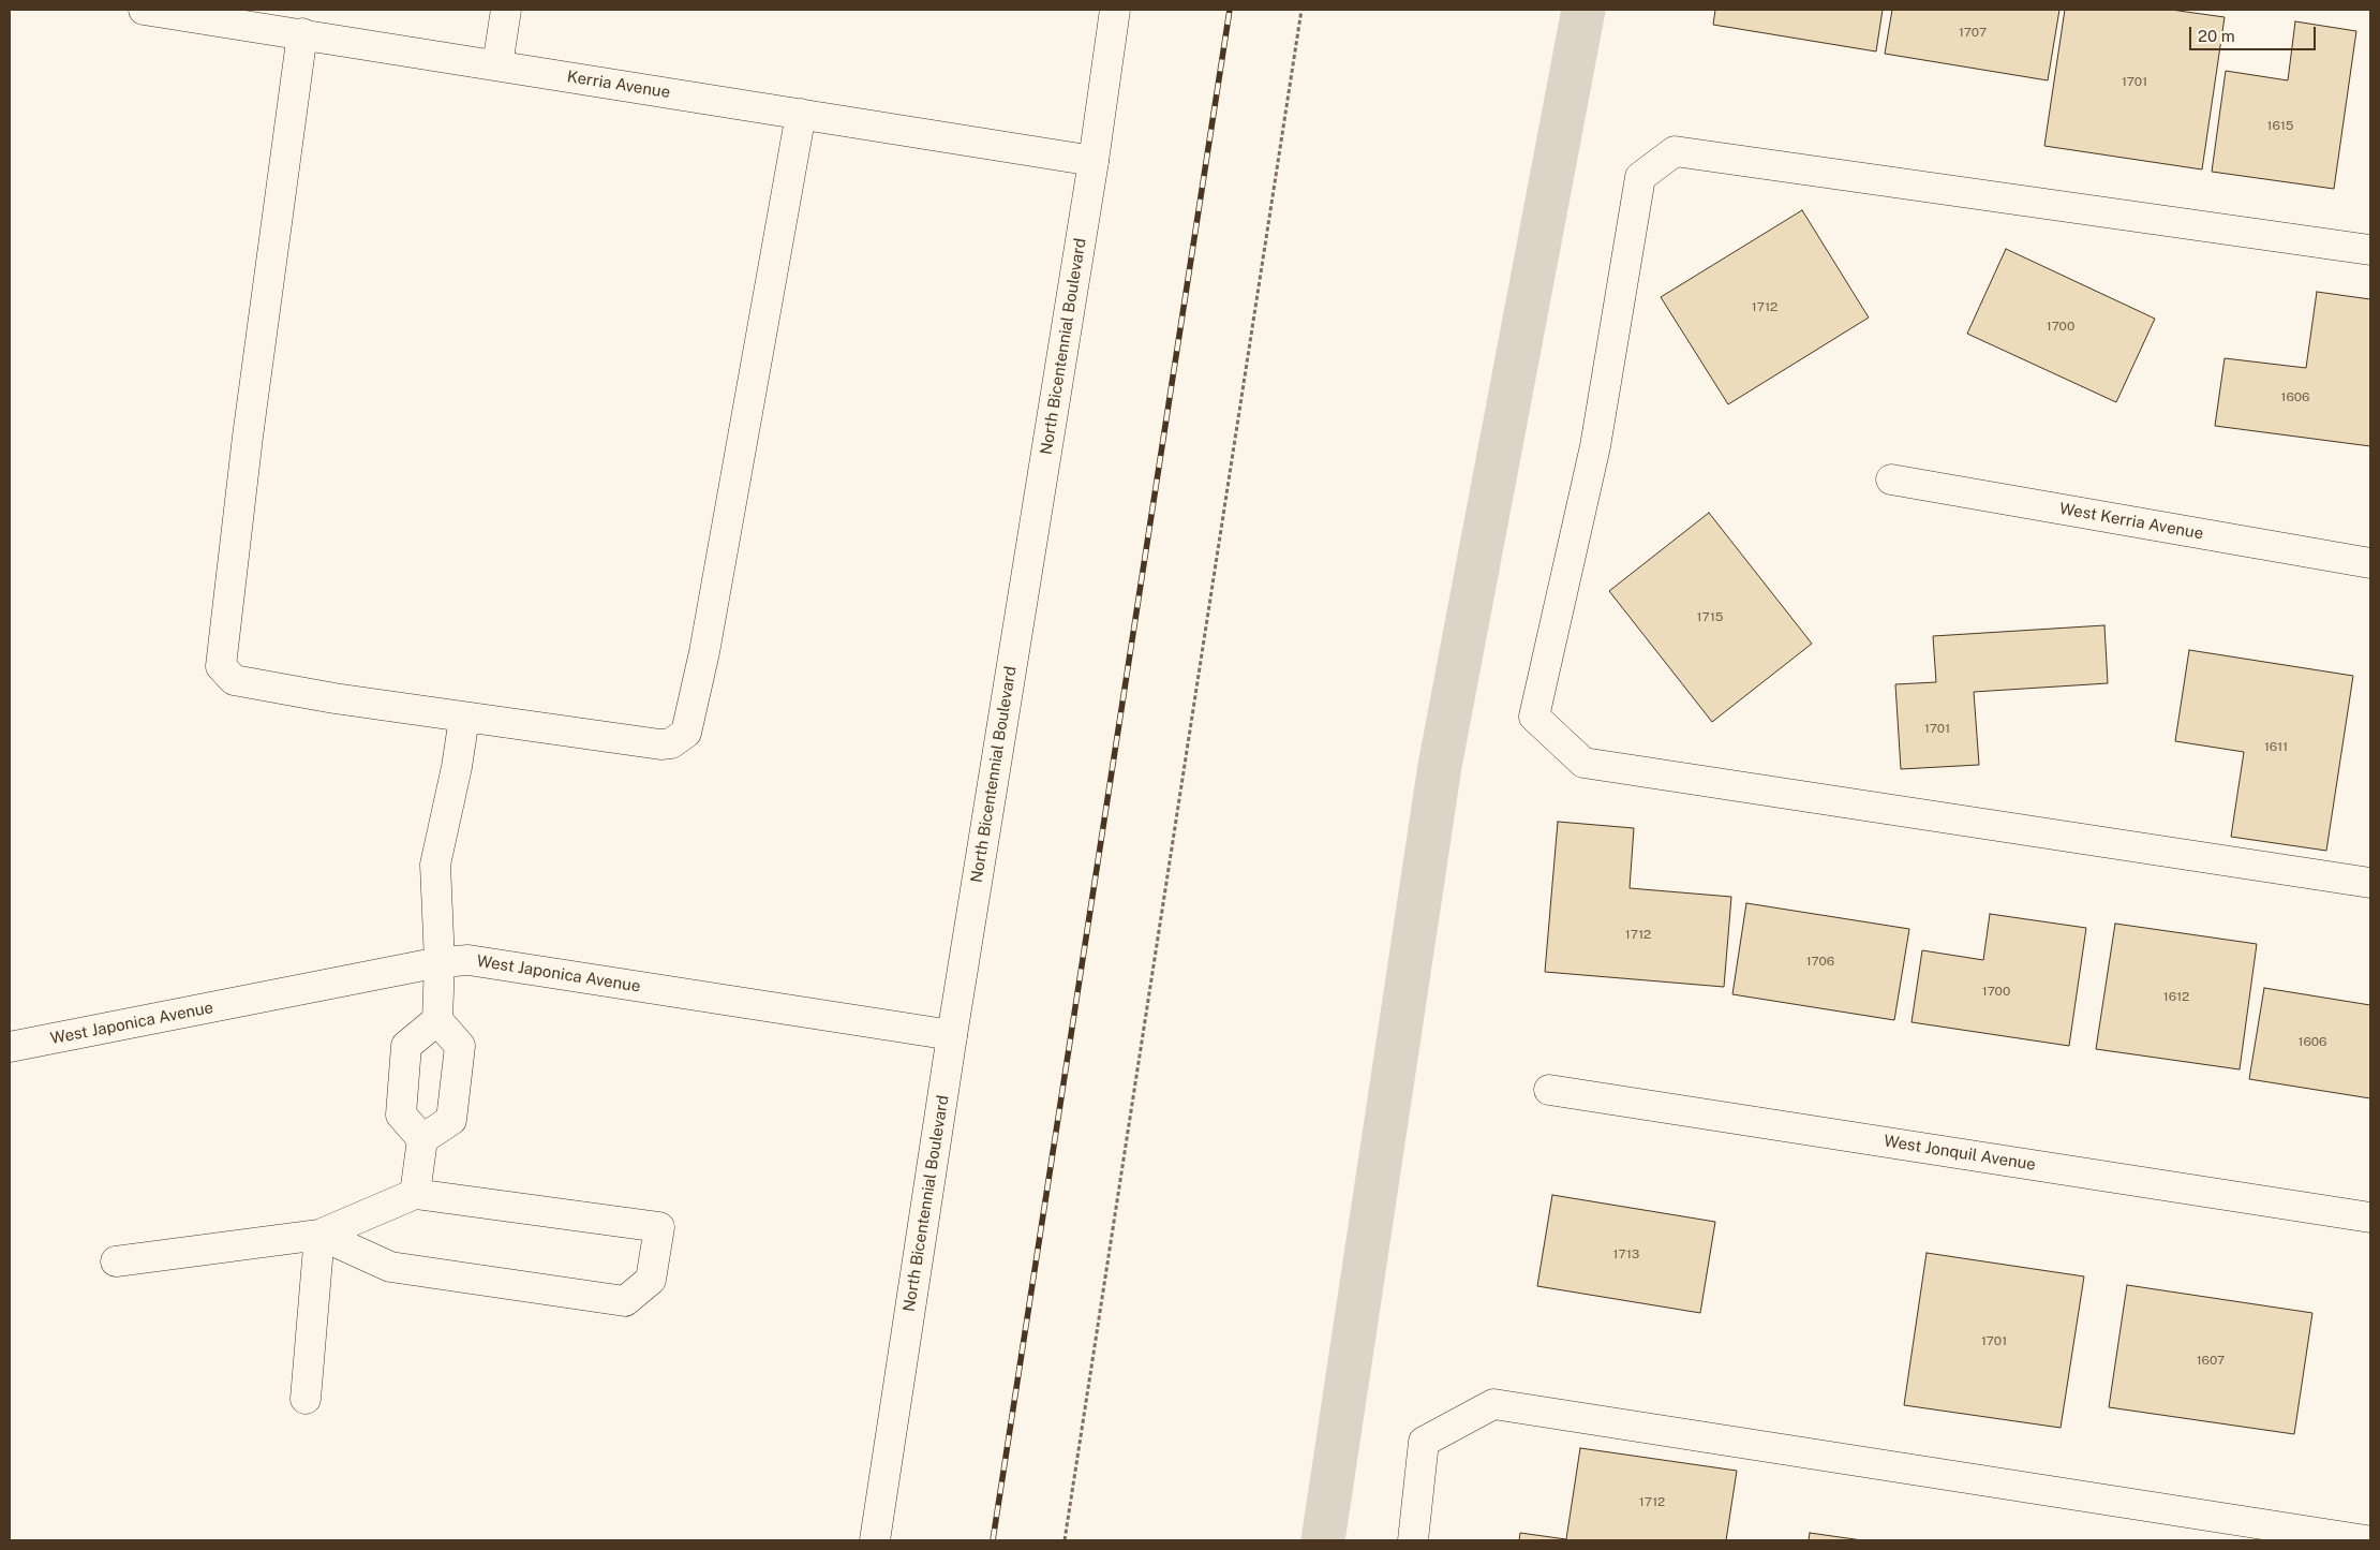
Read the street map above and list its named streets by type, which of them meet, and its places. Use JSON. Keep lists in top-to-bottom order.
{
  "streets": {
    "street": [
      "Kerria Avenue",
      "North Bicentennial Boulevard",
      "West Kerria Avenue",
      "West Japonica Avenue",
      "West Jonquil Avenue"
    ]
  },
  "crossings": [
    ["Kerria Avenue", "North Bicentennial Boulevard"],
    ["North Bicentennial Boulevard", "West Japonica Avenue"]
  ],
  "house_numbers": [
    "1707",
    "1701",
    "1615",
    "1712",
    "1700",
    "1606",
    "1715",
    "1701",
    "1611",
    "1712",
    "1706",
    "1700",
    "1612",
    "1606",
    "1713",
    "1701",
    "1607",
    "1712"
  ],
  "scale_bar": "20 m"
}
